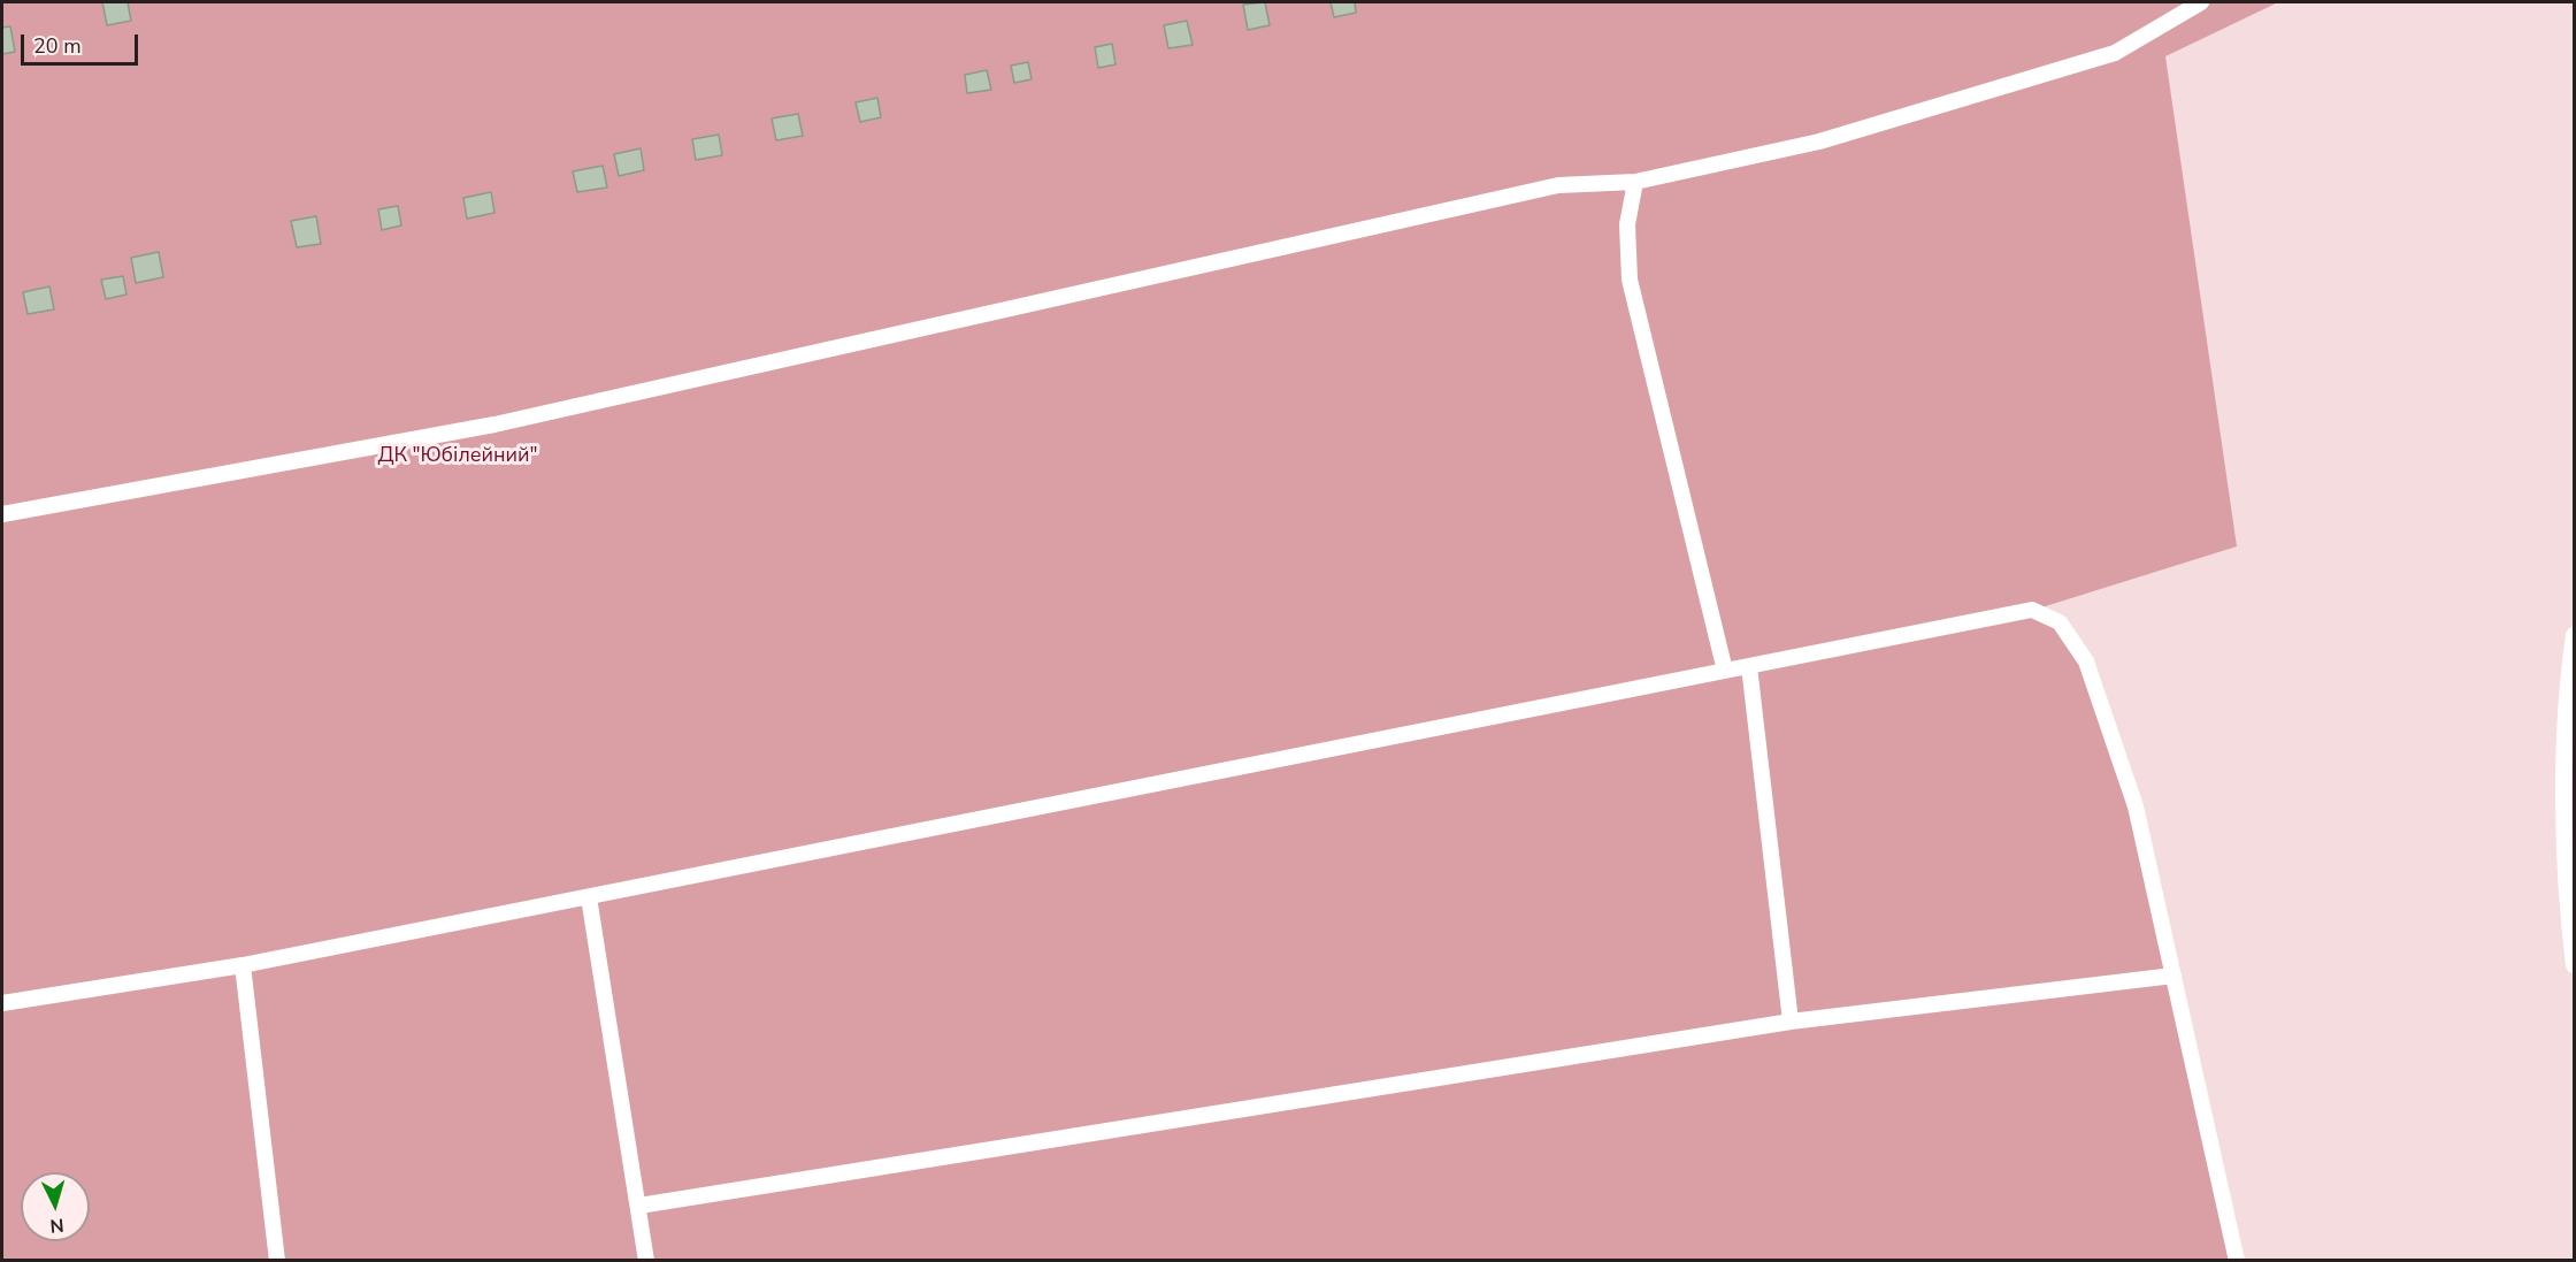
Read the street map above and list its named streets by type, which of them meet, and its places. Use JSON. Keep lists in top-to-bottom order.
{
  "parks": ["ДК \"Юбілейний\""],
  "scale_bar": "20 m",
  "north": "bottom"
}
